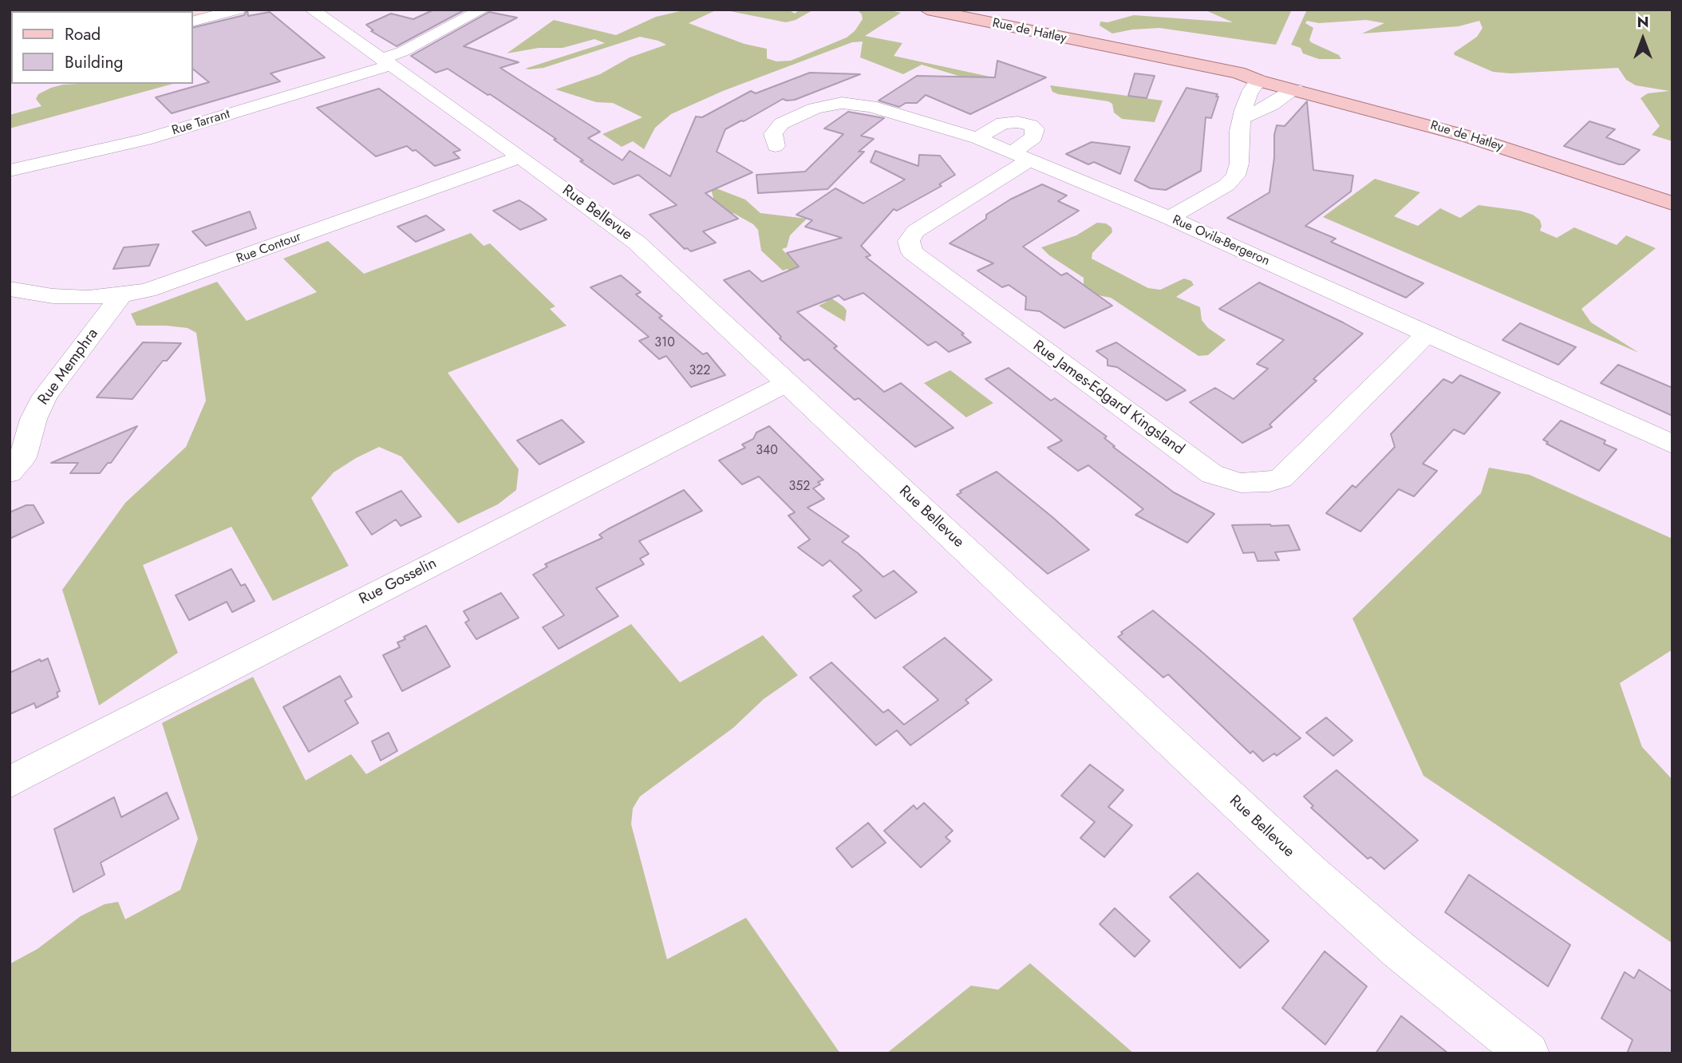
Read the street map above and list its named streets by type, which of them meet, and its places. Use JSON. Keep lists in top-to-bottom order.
{
  "streets": {
    "main road": ["Rue de Hatley"],
    "street": [
      "Rue Tarrant",
      "Rue Bellevue",
      "Rue Ovila-Bergeron",
      "Rue Contour",
      "Rue Memphra",
      "Rue James-Edgard Kingsland",
      "Rue Gosselin"
    ]
  },
  "crossings": [
    ["Rue Tarrant", "Rue Bellevue"],
    ["Rue Bellevue", "Rue Contour"],
    ["Rue Bellevue", "Rue Gosselin"],
    ["Rue Ovila-Bergeron", "Rue James-Edgard Kingsland"],
    ["Rue Contour", "Rue Memphra"]
  ],
  "house_numbers": [
    "310",
    "322",
    "340",
    "352"
  ],
  "legend": ["Road", "Building"],
  "north": "top"
}
